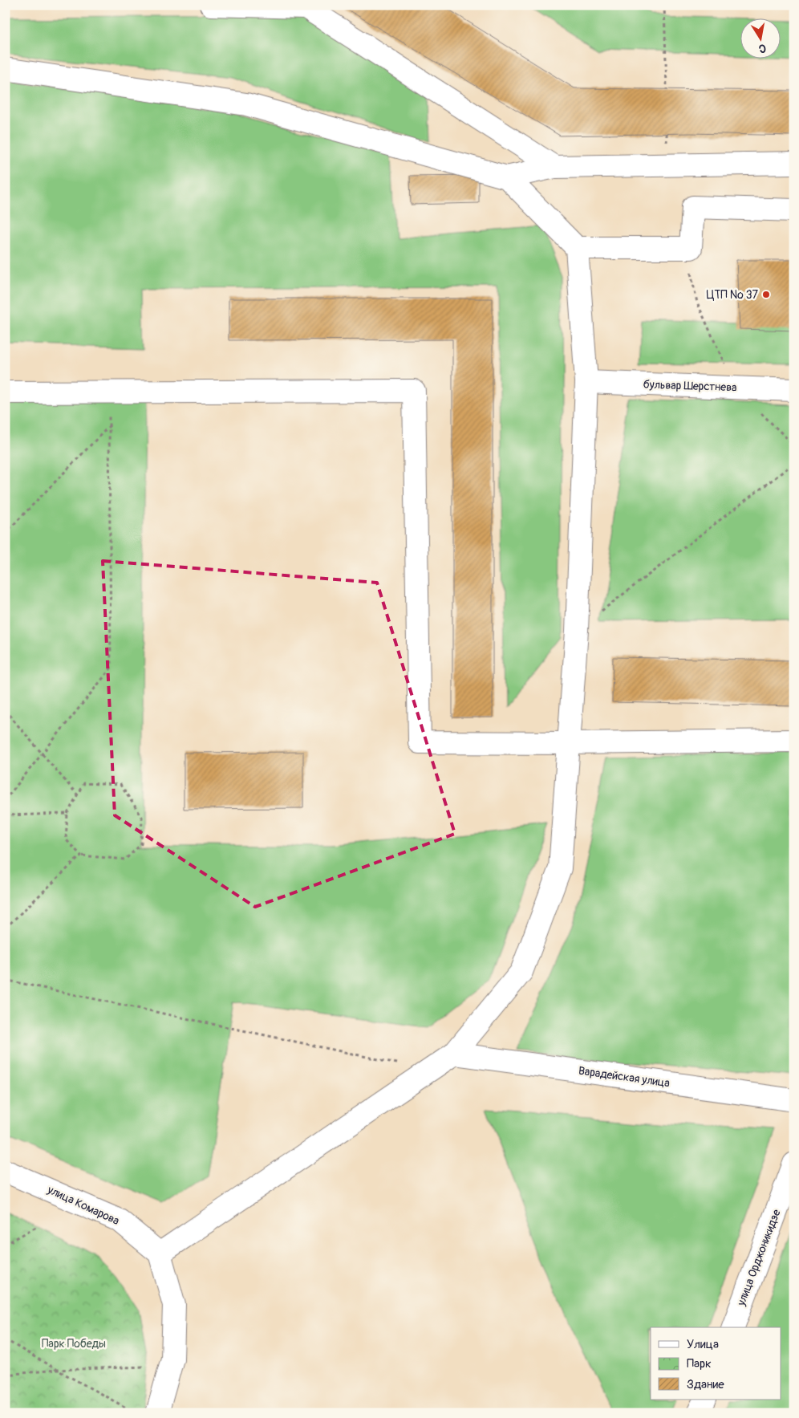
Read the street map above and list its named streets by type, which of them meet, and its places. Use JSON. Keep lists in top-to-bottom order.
{
  "streets": {
    "street": [
      "бульвар Шерстнева",
      "Варадейская улица",
      "улица Комарова",
      "улица Орджоникидзе"
    ]
  },
  "parks": ["Парк Победы"],
  "places": ["ЦТП № 37"],
  "legend": ["Улица", "Парк", "Здание"],
  "north": "bottom"
}
